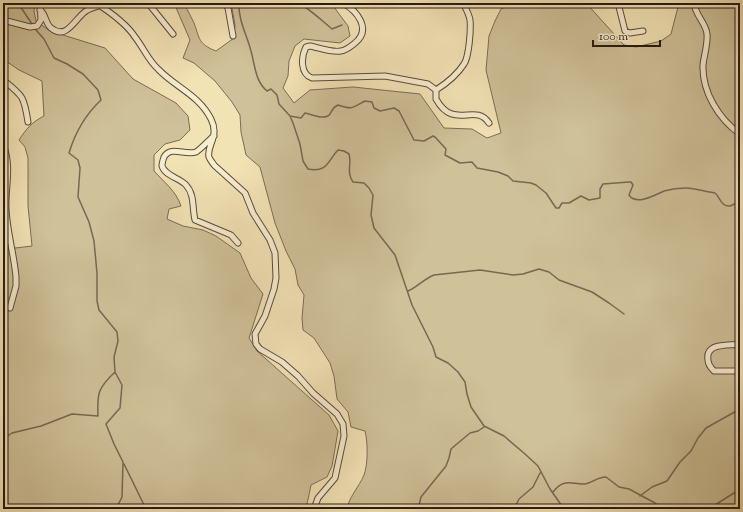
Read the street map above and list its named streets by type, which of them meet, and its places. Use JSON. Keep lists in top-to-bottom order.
{
  "scale_bar": "100 m"
}
